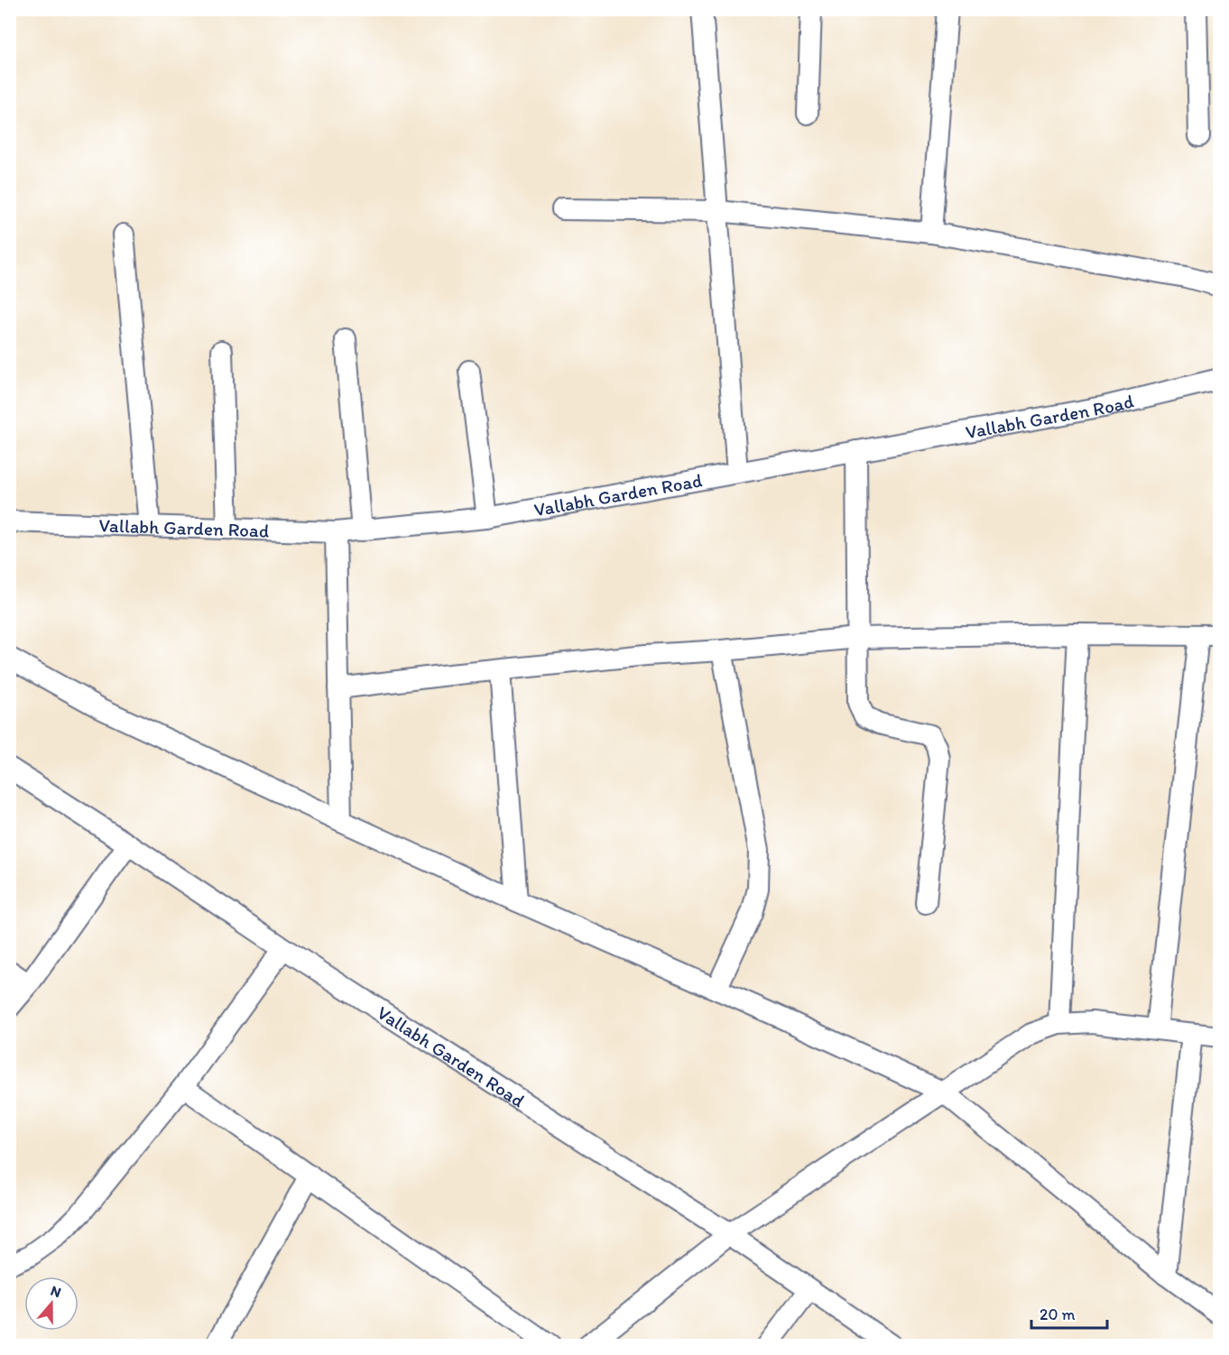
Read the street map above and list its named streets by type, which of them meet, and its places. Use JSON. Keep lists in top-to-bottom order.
{
  "streets": {
    "street": ["Vallabh Garden Road"]
  },
  "scale_bar": "20 m",
  "north": "top"
}
